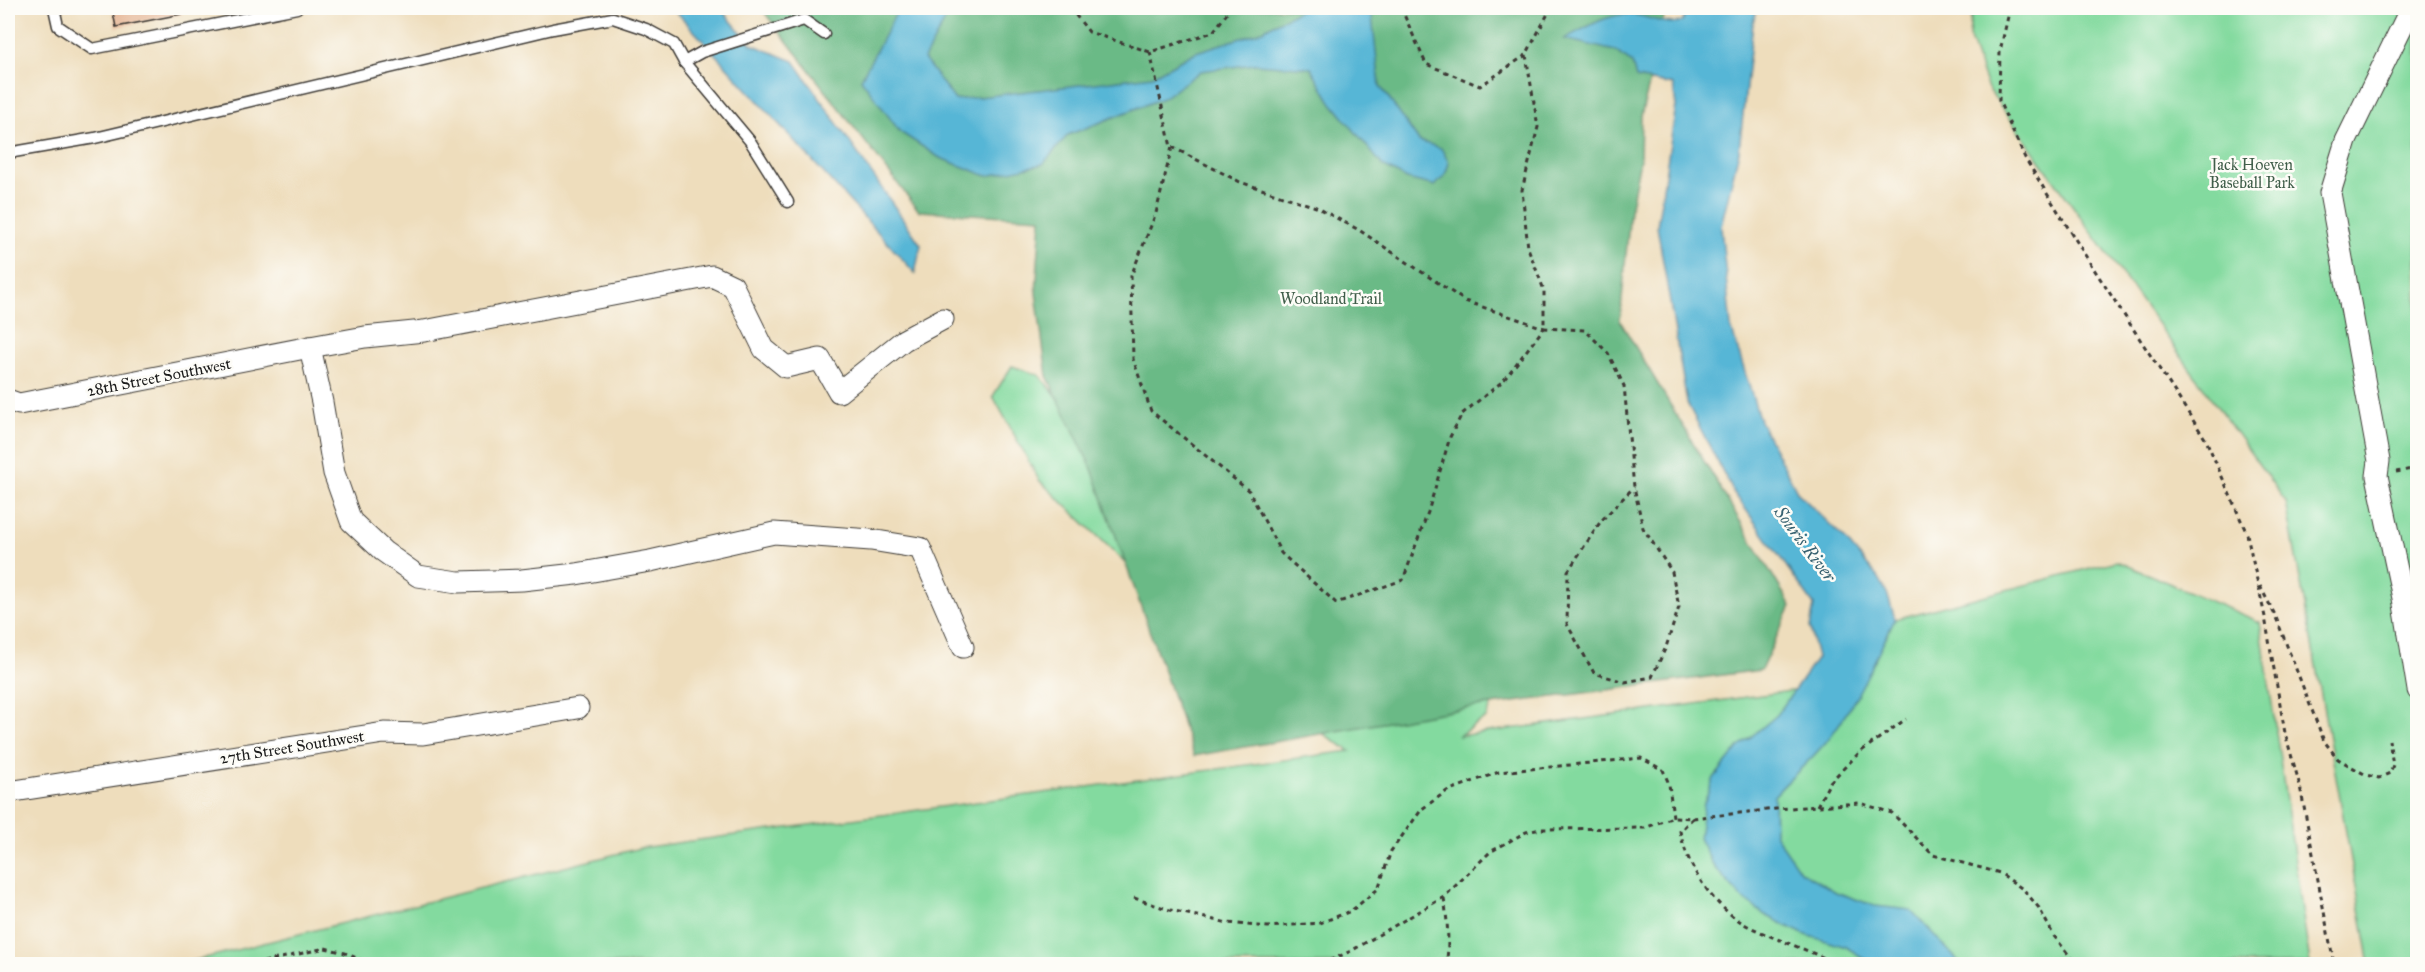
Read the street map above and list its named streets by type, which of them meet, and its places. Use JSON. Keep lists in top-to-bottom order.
{
  "streets": {
    "street": ["28th Street Southwest", "27th Street Southwest"]
  },
  "water": ["Souris River"],
  "parks": ["Jack Hoeven Baseball Park", "Woodland Trail"]
}
